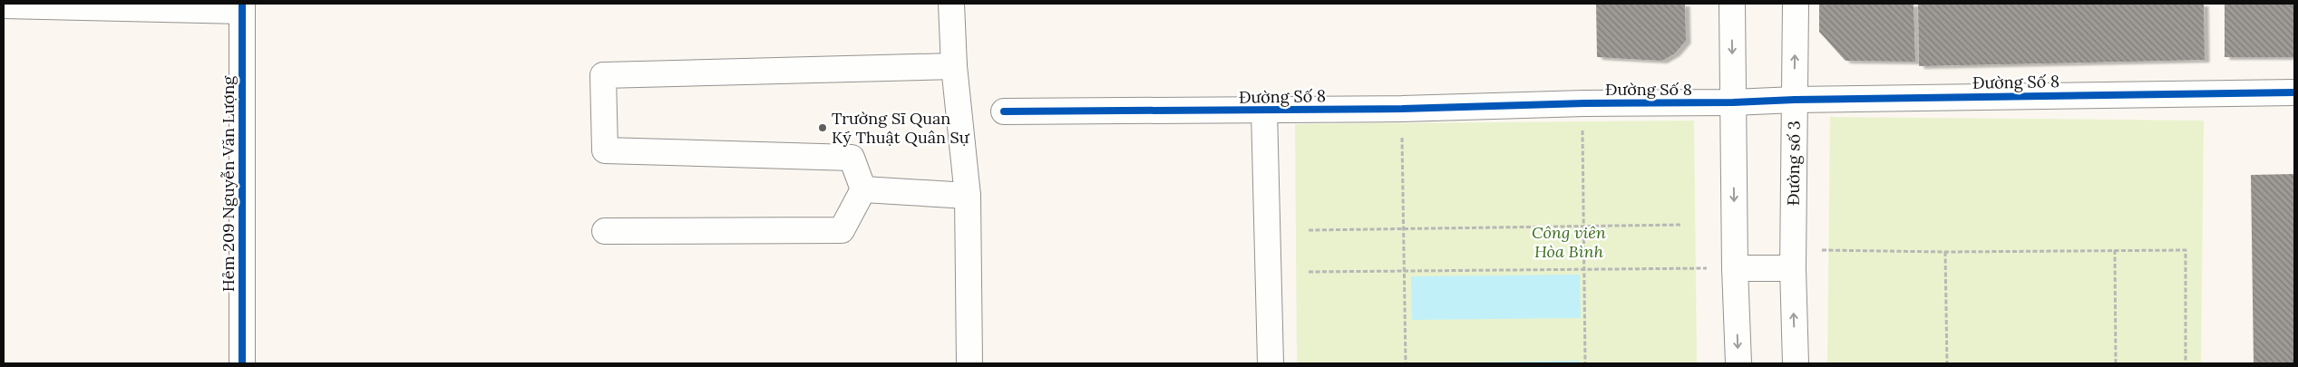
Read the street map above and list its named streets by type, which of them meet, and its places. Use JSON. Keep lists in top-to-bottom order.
{
  "streets": {
    "street": ["Đường Số 8", "Đường số 3", "Hẻm 209 Nguyễn Văn Lượng"]
  },
  "crossings": [
    ["Đường Số 8", "Đường số 3"]
  ],
  "parks": ["Công viên Hòa Bình"],
  "places": ["Trường Sĩ Quan Kỹ Thuật Quân Sự"]
}
